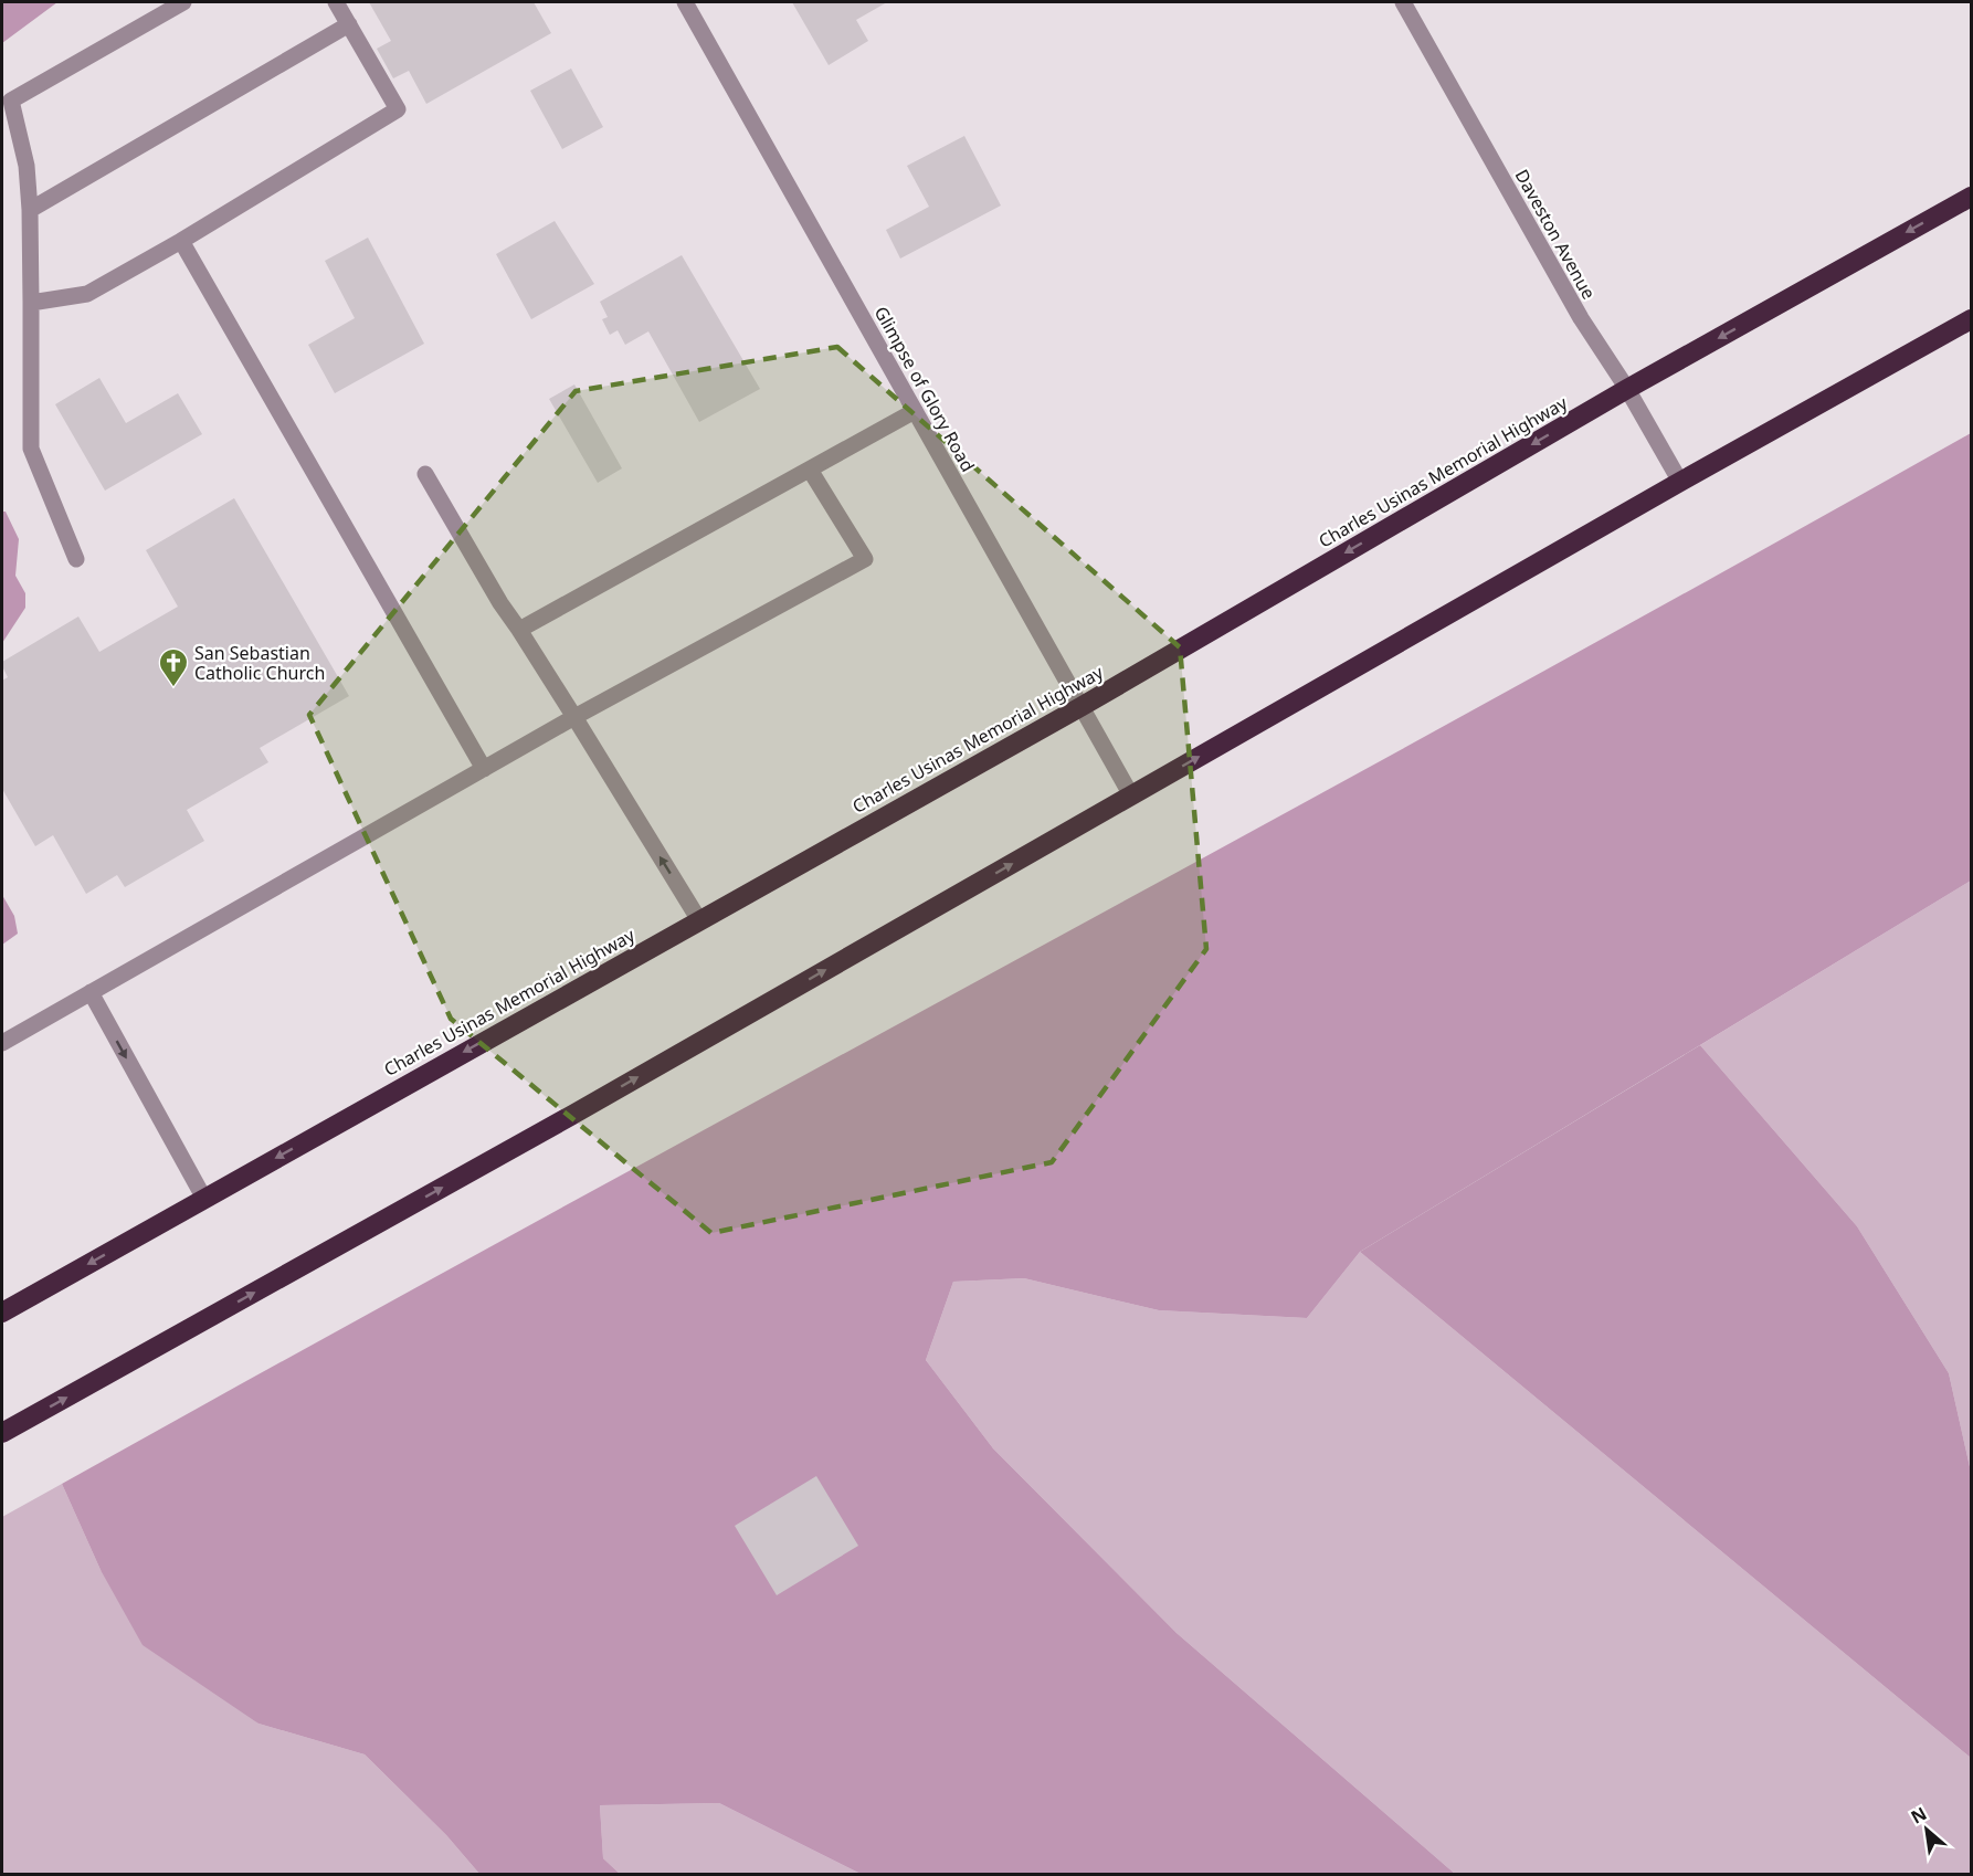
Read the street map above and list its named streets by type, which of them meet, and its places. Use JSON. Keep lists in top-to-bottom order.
{
  "streets": {
    "highway": ["Charles Usinas Memorial Highway"],
    "street": ["Daveston Avenue", "Glimpse of Glory Road"]
  },
  "crossings": [
    ["Daveston Avenue", "Charles Usinas Memorial Highway"],
    ["Glimpse of Glory Road", "Charles Usinas Memorial Highway"]
  ],
  "places": {
    "church": ["San Sebastian Catholic Church"]
  },
  "north": "top left"
}
